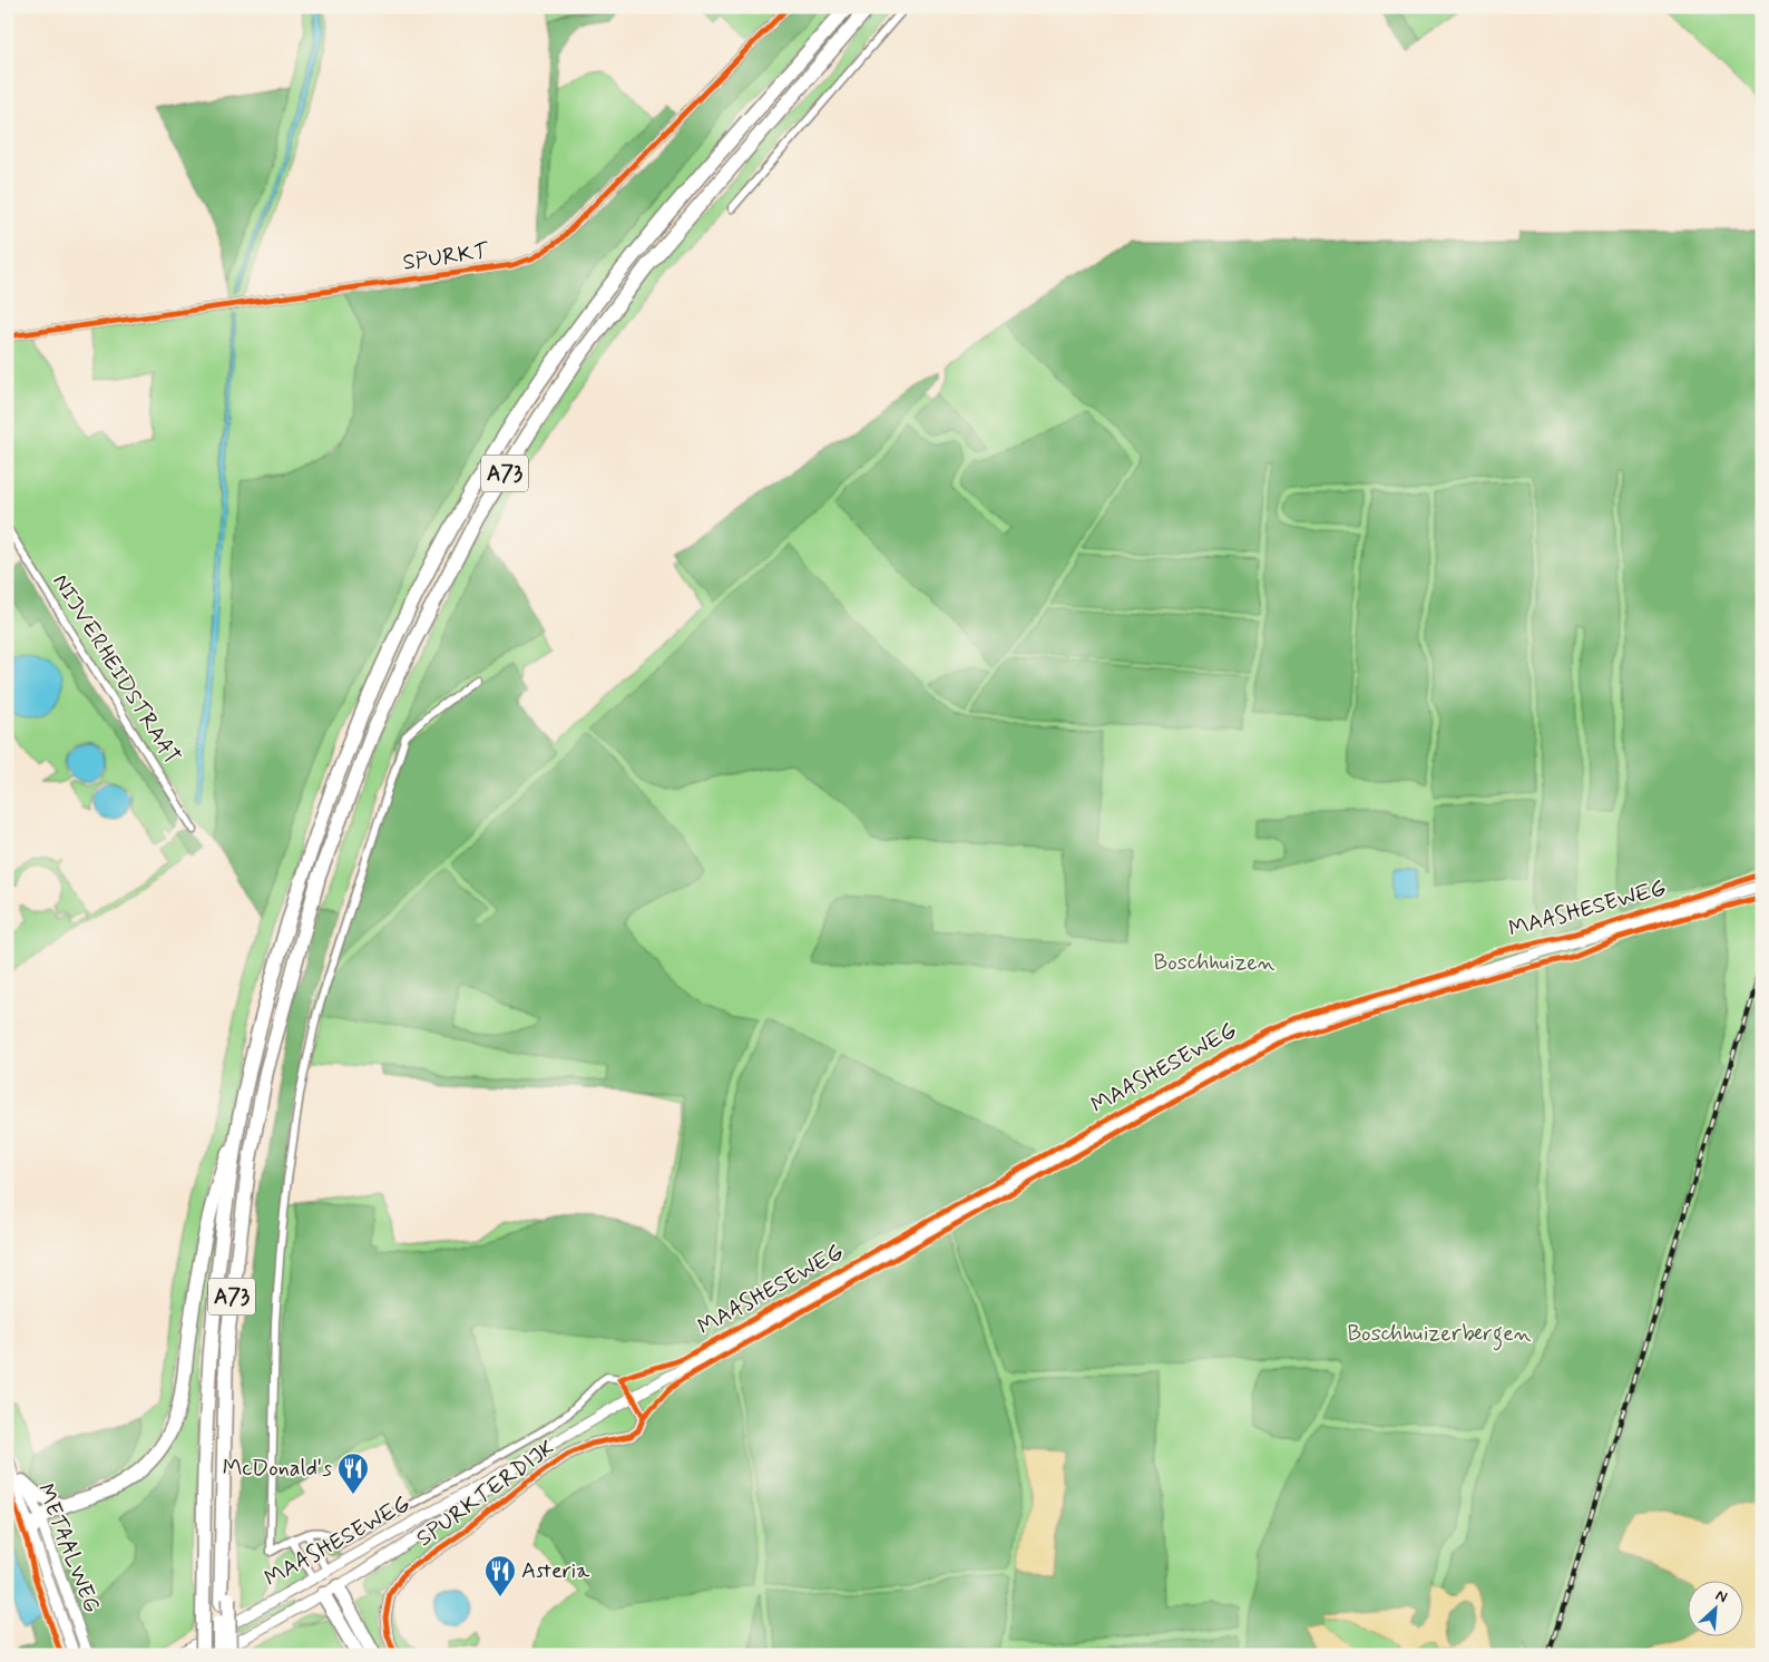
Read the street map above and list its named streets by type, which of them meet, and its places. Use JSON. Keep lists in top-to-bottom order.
{
  "streets": {
    "highway": ["A73"],
    "main road": ["MAASHESEWEG", "SPURKTERDIJK", "METAALWEG"],
    "street": ["SPURKT", "NIJVERHEIDSTRAAT"]
  },
  "crossings": [
    ["A73", "METAALWEG"],
    ["MAASHESEWEG", "SPURKTERDIJK"]
  ],
  "parks": ["Boschhuizen", "Boschhuizerbergen"],
  "places": {
    "restaurant": ["McDonald's", "Asteria"]
  },
  "north": "top right"
}
